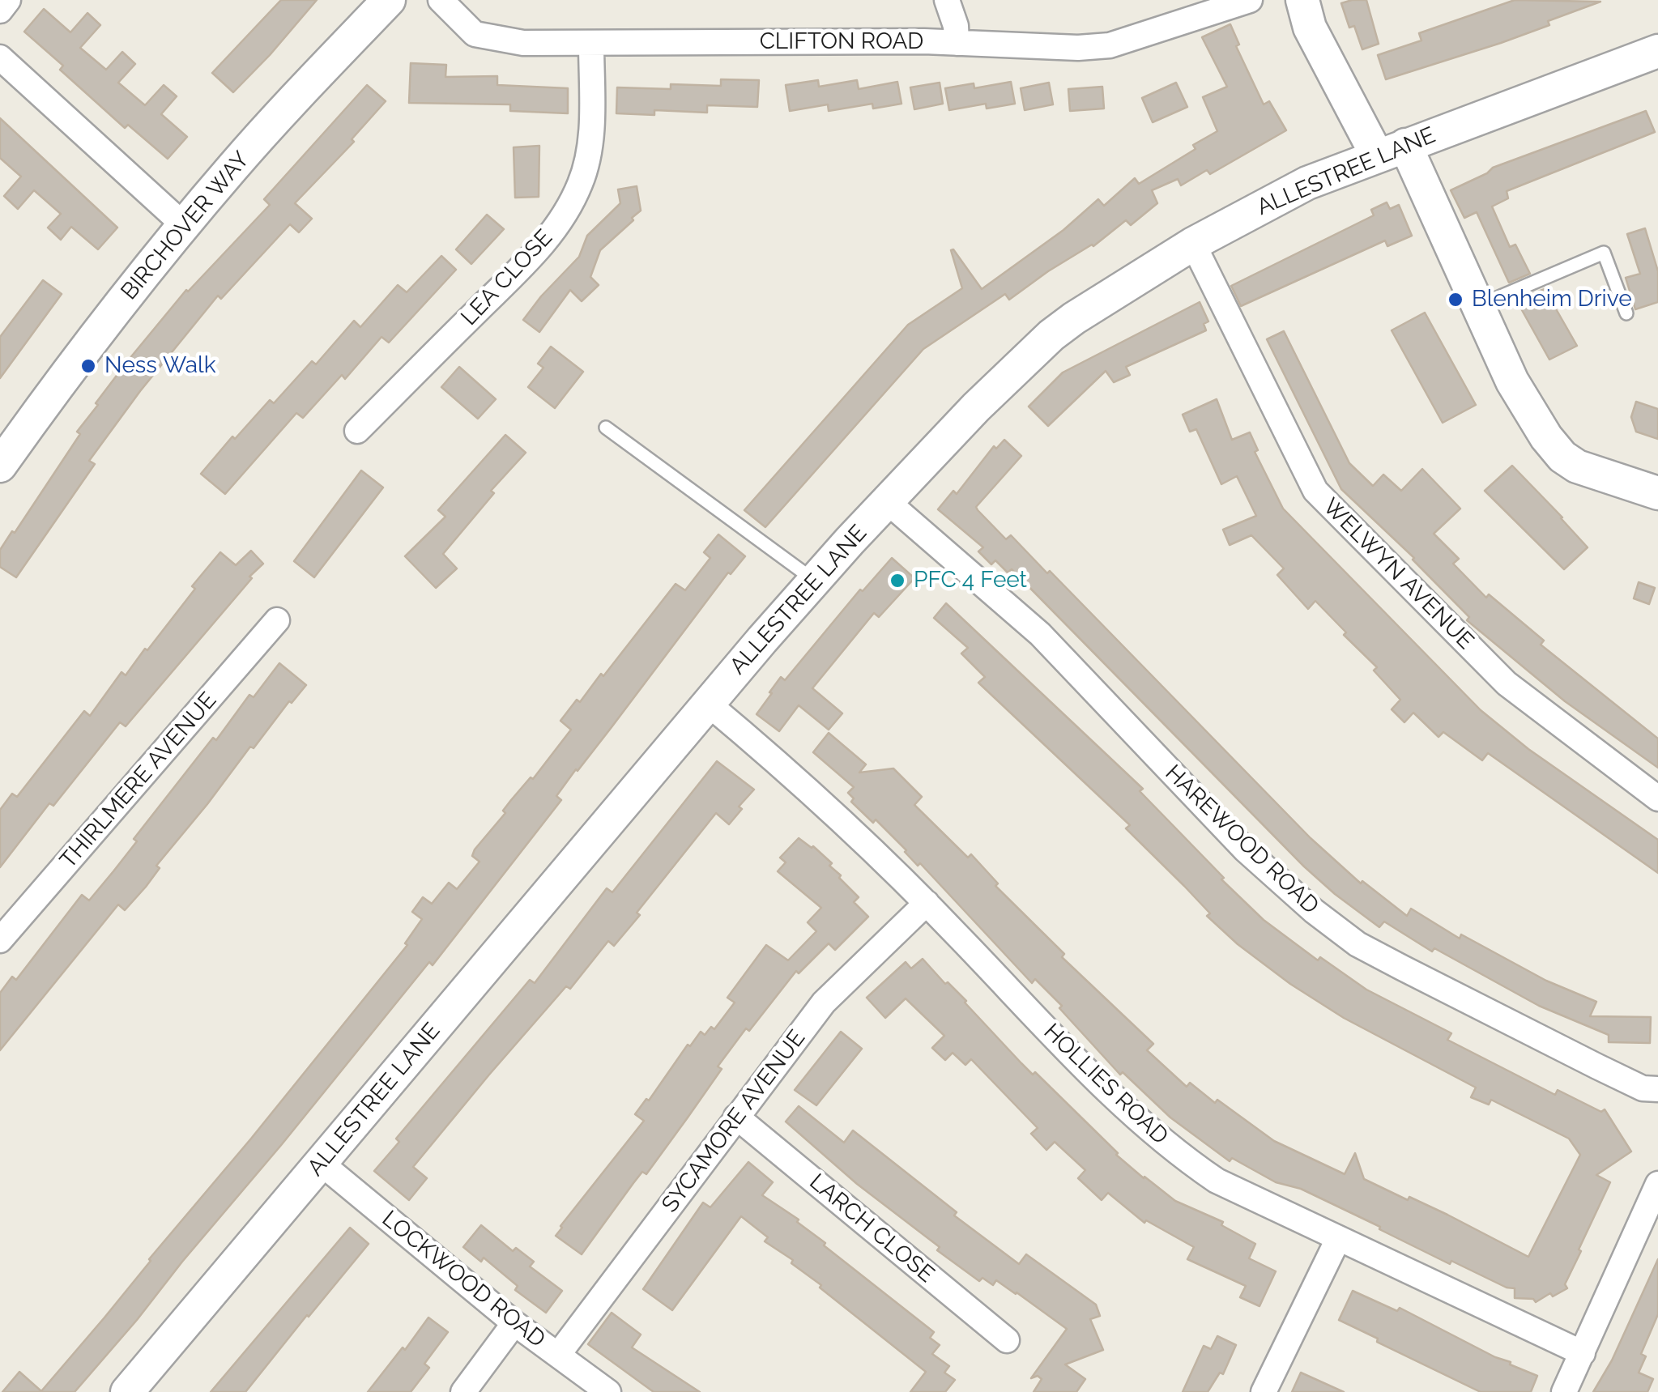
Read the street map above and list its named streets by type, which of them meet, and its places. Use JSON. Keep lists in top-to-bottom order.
{
  "streets": {
    "street": [
      "CLIFTON ROAD",
      "ALLESTREE LANE",
      "BIRCHOVER WAY",
      "LEA CLOSE",
      "WELWYN AVENUE",
      "THIRLMERE AVENUE",
      "HAREWOOD ROAD",
      "HOLLIES ROAD",
      "SYCAMORE AVENUE",
      "LARCH CLOSE",
      "LOCKWOOD ROAD"
    ]
  },
  "crossings": [
    ["CLIFTON ROAD", "LEA CLOSE"],
    ["ALLESTREE LANE", "WELWYN AVENUE"],
    ["ALLESTREE LANE", "HAREWOOD ROAD"],
    ["ALLESTREE LANE", "HOLLIES ROAD"],
    ["ALLESTREE LANE", "LOCKWOOD ROAD"],
    ["HOLLIES ROAD", "SYCAMORE AVENUE"],
    ["SYCAMORE AVENUE", "LARCH CLOSE"],
    ["SYCAMORE AVENUE", "LOCKWOOD ROAD"]
  ],
  "places": ["Blenheim Drive", "Ness Walk", "PFC 4 Feet"]
}
